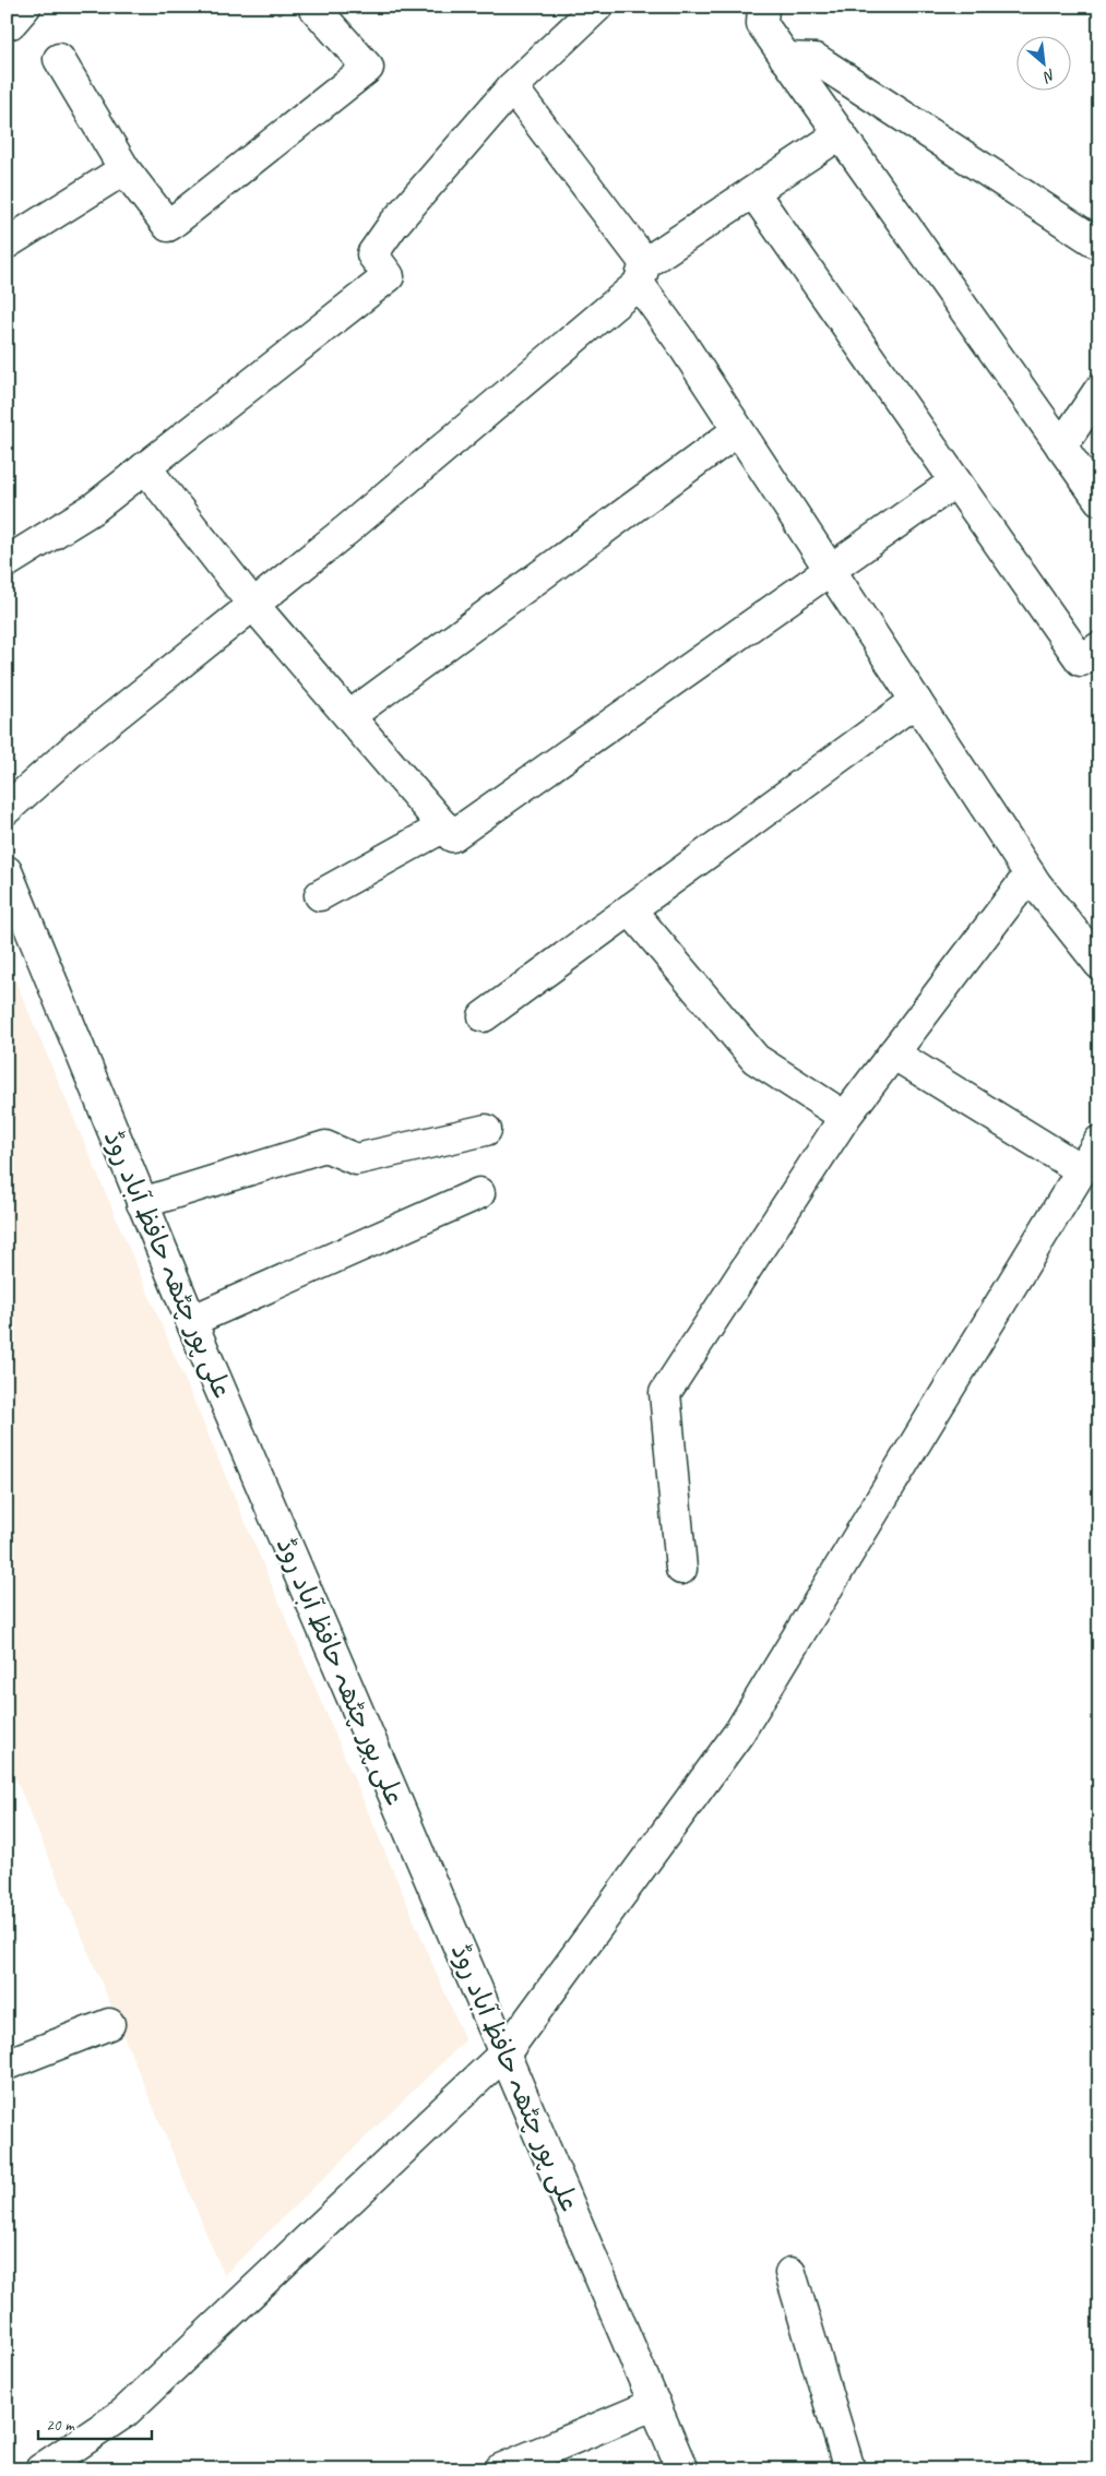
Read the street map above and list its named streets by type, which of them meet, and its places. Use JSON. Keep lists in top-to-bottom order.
{
  "streets": {
    "street": ["علی پور چٹھہ حافظ آباد روڈ"]
  },
  "scale_bar": "20 m",
  "north": "bottom right"
}
